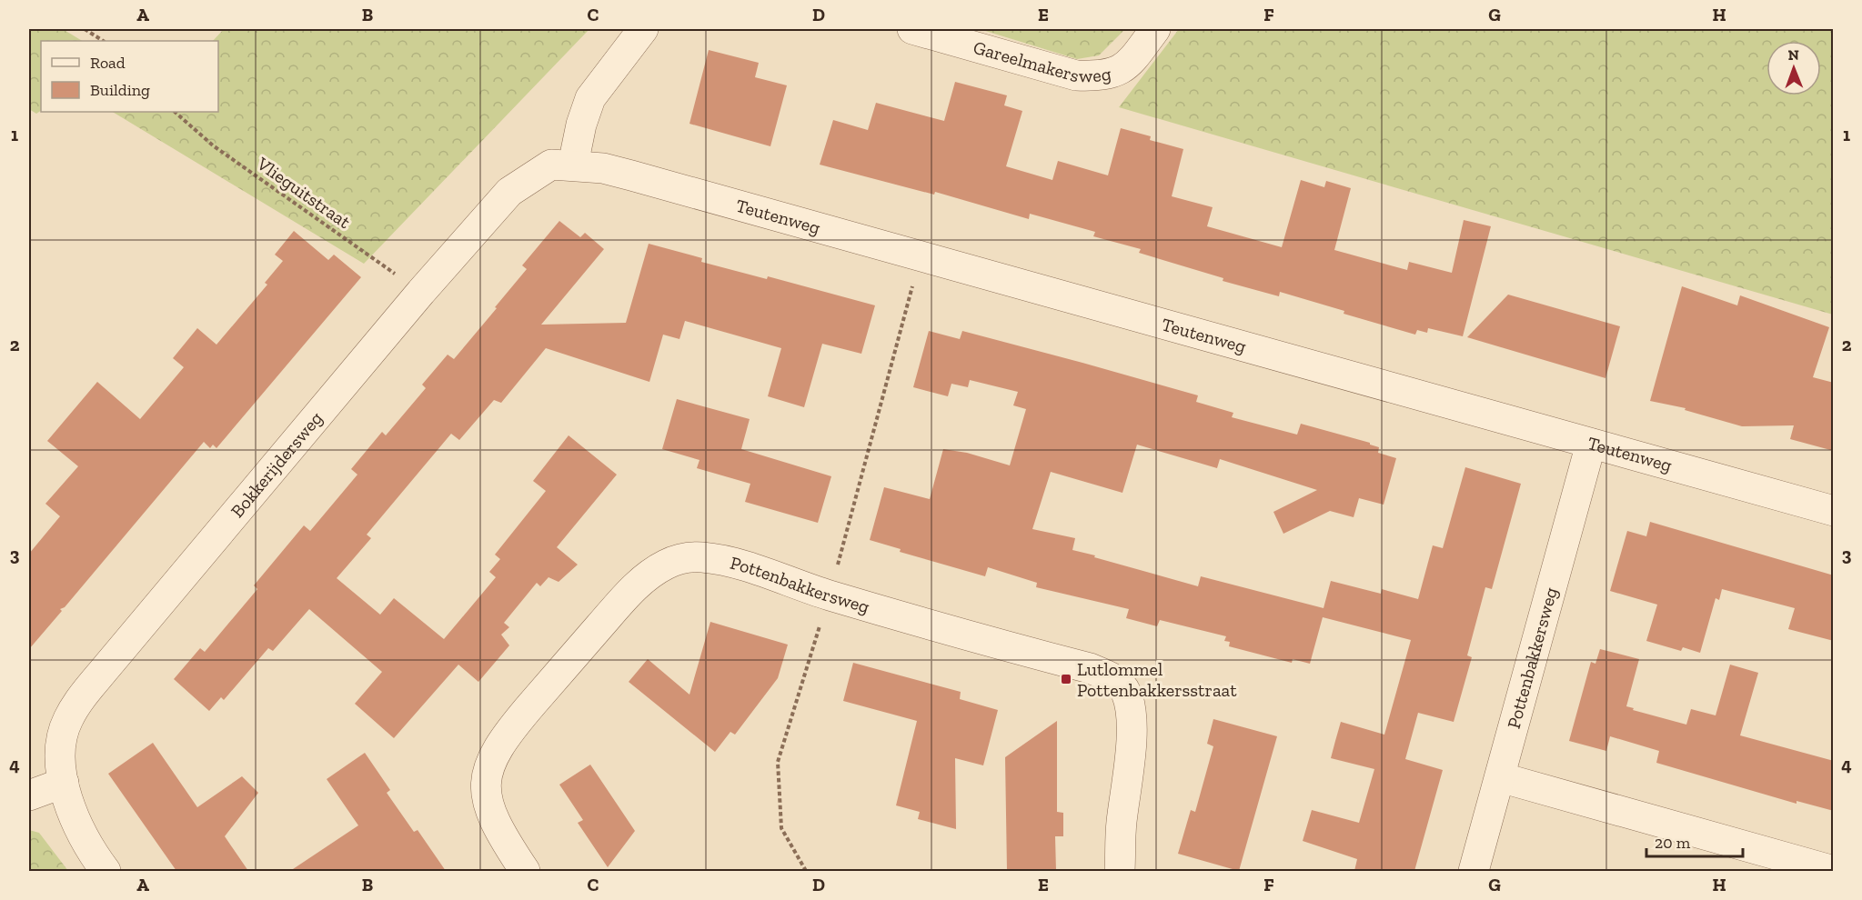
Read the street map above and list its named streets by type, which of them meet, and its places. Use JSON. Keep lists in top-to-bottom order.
{
  "streets": {
    "street": [
      "Gareelmakersweg",
      "Teutenweg",
      "Bokkerijdersweg",
      "Pottenbakkersweg"
    ],
    "path": ["Vlieguitstraat"]
  },
  "crossings": [
    ["Vlieguitstraat", "Bokkerijdersweg"],
    ["Teutenweg", "Bokkerijdersweg"],
    ["Teutenweg", "Pottenbakkersweg"]
  ],
  "places": {
    "transit": ["Lutlommel Pottenbakkersstraat"]
  },
  "legend": ["Road", "Building"],
  "scale_bar": "20 m",
  "north": "top",
  "grid": {
    "columns": [
      "A",
      "B",
      "C",
      "D",
      "E",
      "F",
      "G",
      "H"
    ],
    "rows": [
      "1",
      "2",
      "3",
      "4"
    ]
  }
}
